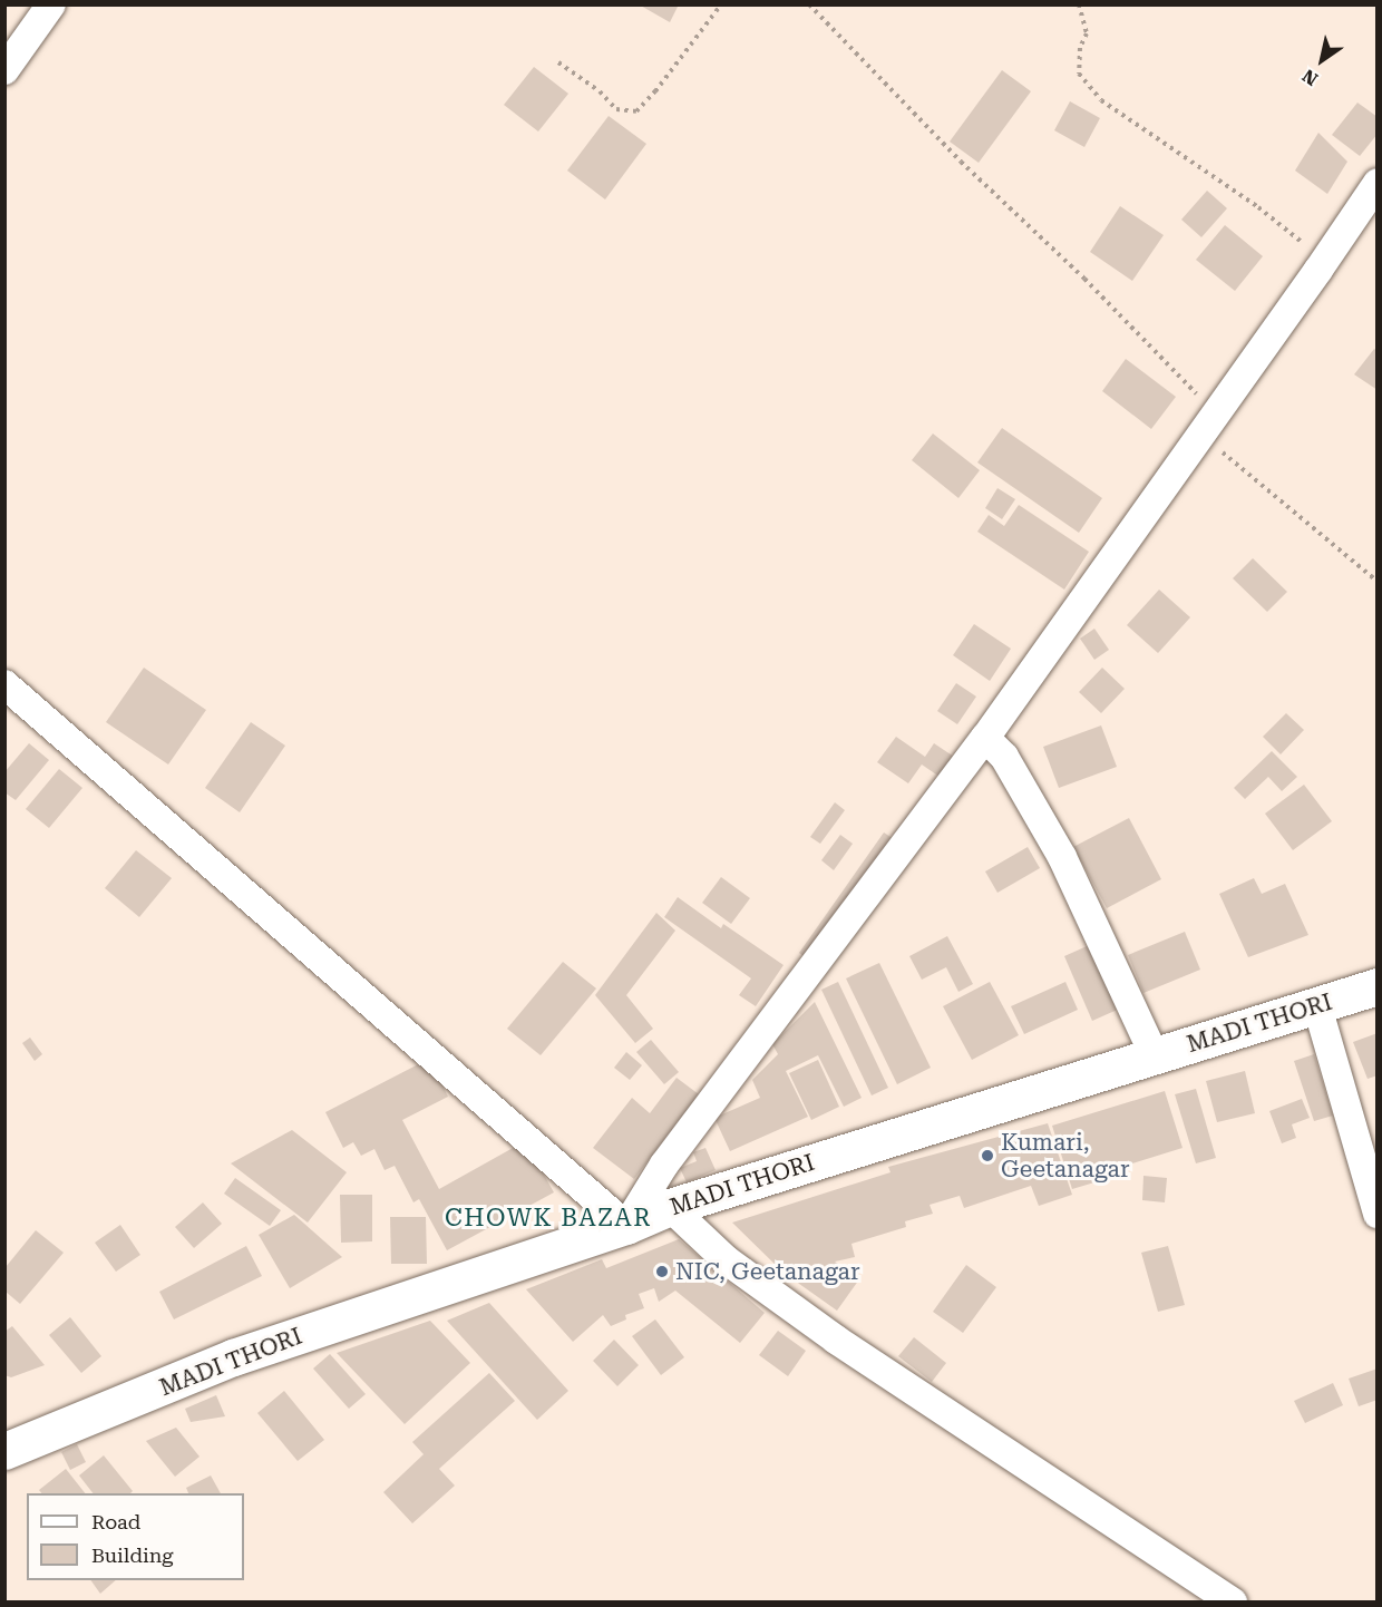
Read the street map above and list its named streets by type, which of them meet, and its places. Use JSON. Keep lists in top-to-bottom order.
{
  "streets": {
    "main road": ["MADI THORI"]
  },
  "districts": ["CHOWK BAZAR"],
  "places": ["Kumari, Geetanagar", "NIC, Geetanagar"],
  "legend": ["Road", "Building"],
  "north": "bottom left"
}
